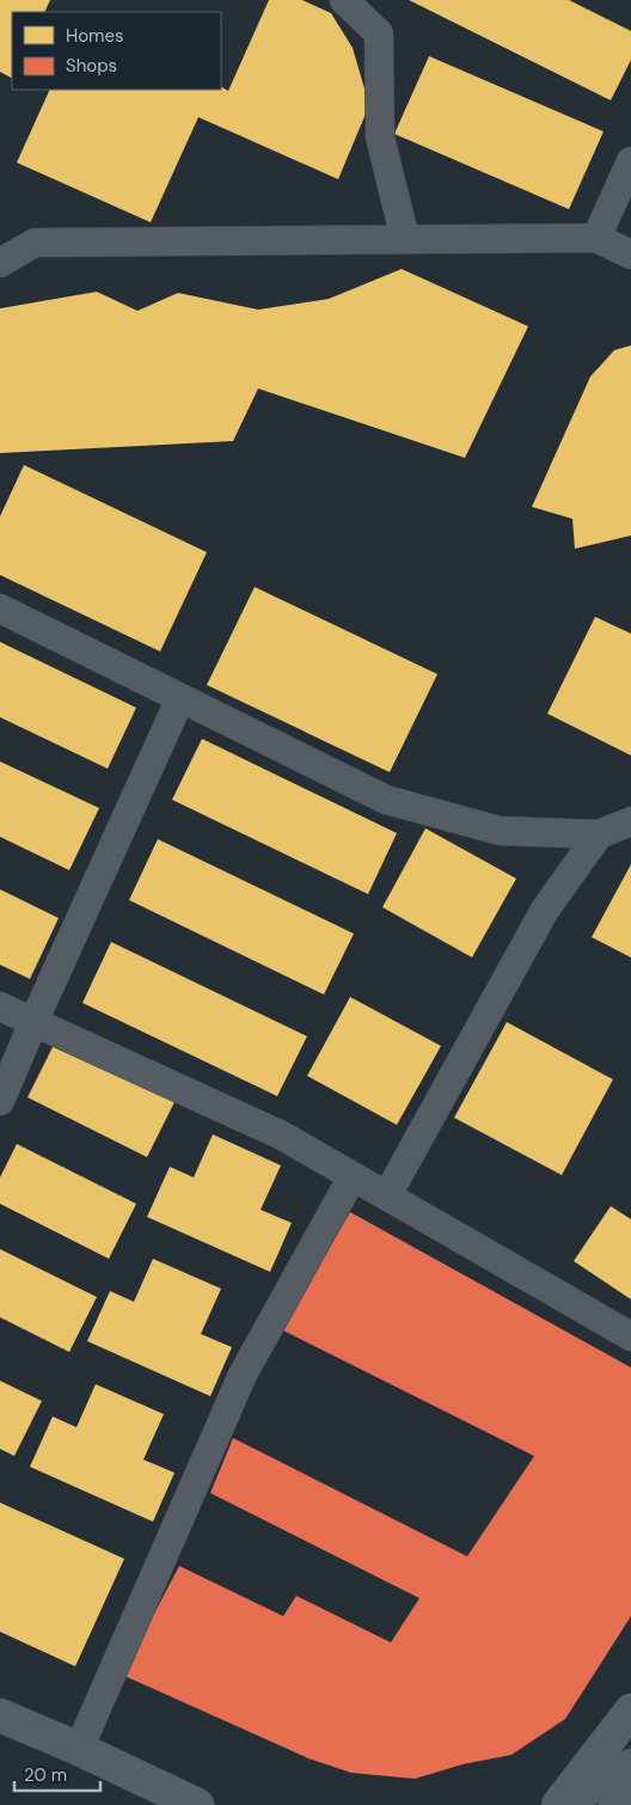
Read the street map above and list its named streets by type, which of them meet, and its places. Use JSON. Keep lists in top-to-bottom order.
{
  "legend": ["Homes", "Shops"],
  "scale_bar": "20 m"
}
